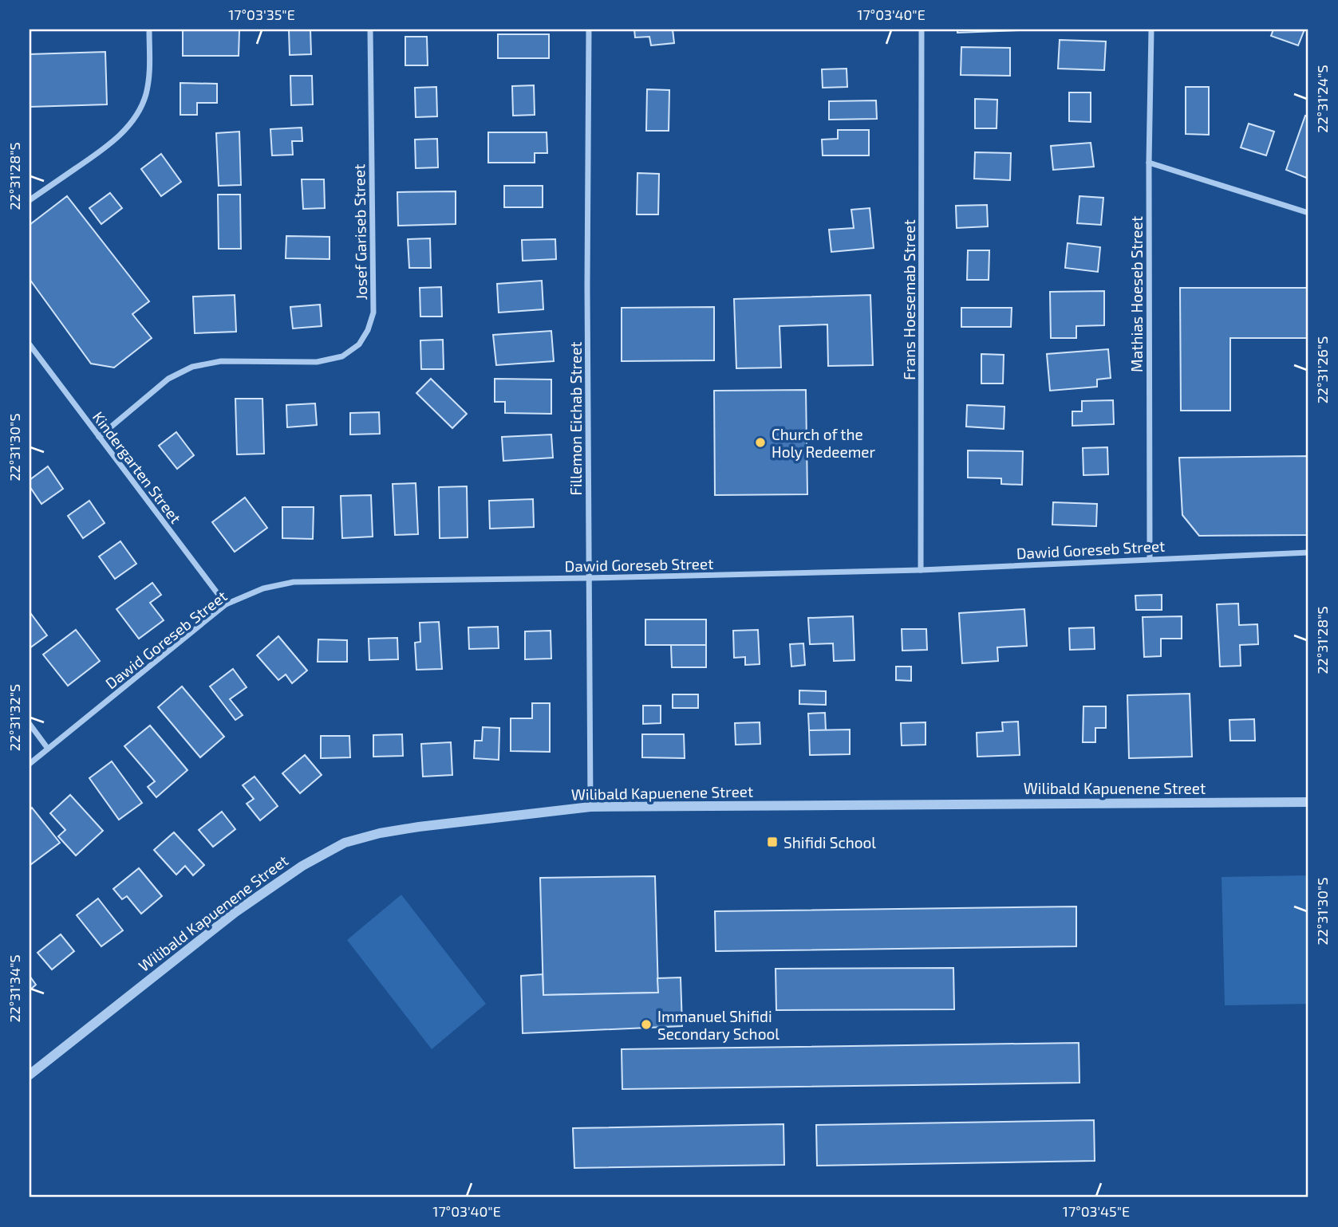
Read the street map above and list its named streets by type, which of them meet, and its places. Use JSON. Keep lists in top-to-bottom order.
{
  "streets": {
    "street": [
      "Josef Gariseb Street",
      "Mathias Hoeseb Street",
      "Frans Hoesemab Street",
      "Fillemon Eichab Street",
      "Kindergarten Street",
      "Dawid Goreseb Street",
      "Wilibald Kapuenene Street"
    ]
  },
  "crossings": [
    ["Josef Gariseb Street", "Kindergarten Street"],
    ["Mathias Hoeseb Street", "Dawid Goreseb Street"],
    ["Frans Hoesemab Street", "Dawid Goreseb Street"],
    ["Fillemon Eichab Street", "Dawid Goreseb Street"],
    ["Fillemon Eichab Street", "Wilibald Kapuenene Street"],
    ["Kindergarten Street", "Dawid Goreseb Street"]
  ],
  "places": {
    "other": ["Church of the Holy Redeemer", "Immanuel Shifidi Secondary School"],
    "transit": ["Shifidi School"]
  },
  "coordinates": [
    "17°03'35\"E",
    "17°03'40\"E",
    "22°31'24\"S",
    "22°31'28\"S",
    "22°31'26\"S",
    "22°31'30\"S",
    "22°31'32\"S",
    "22°31'34\"S",
    "17°03'45\"E"
  ]
}
